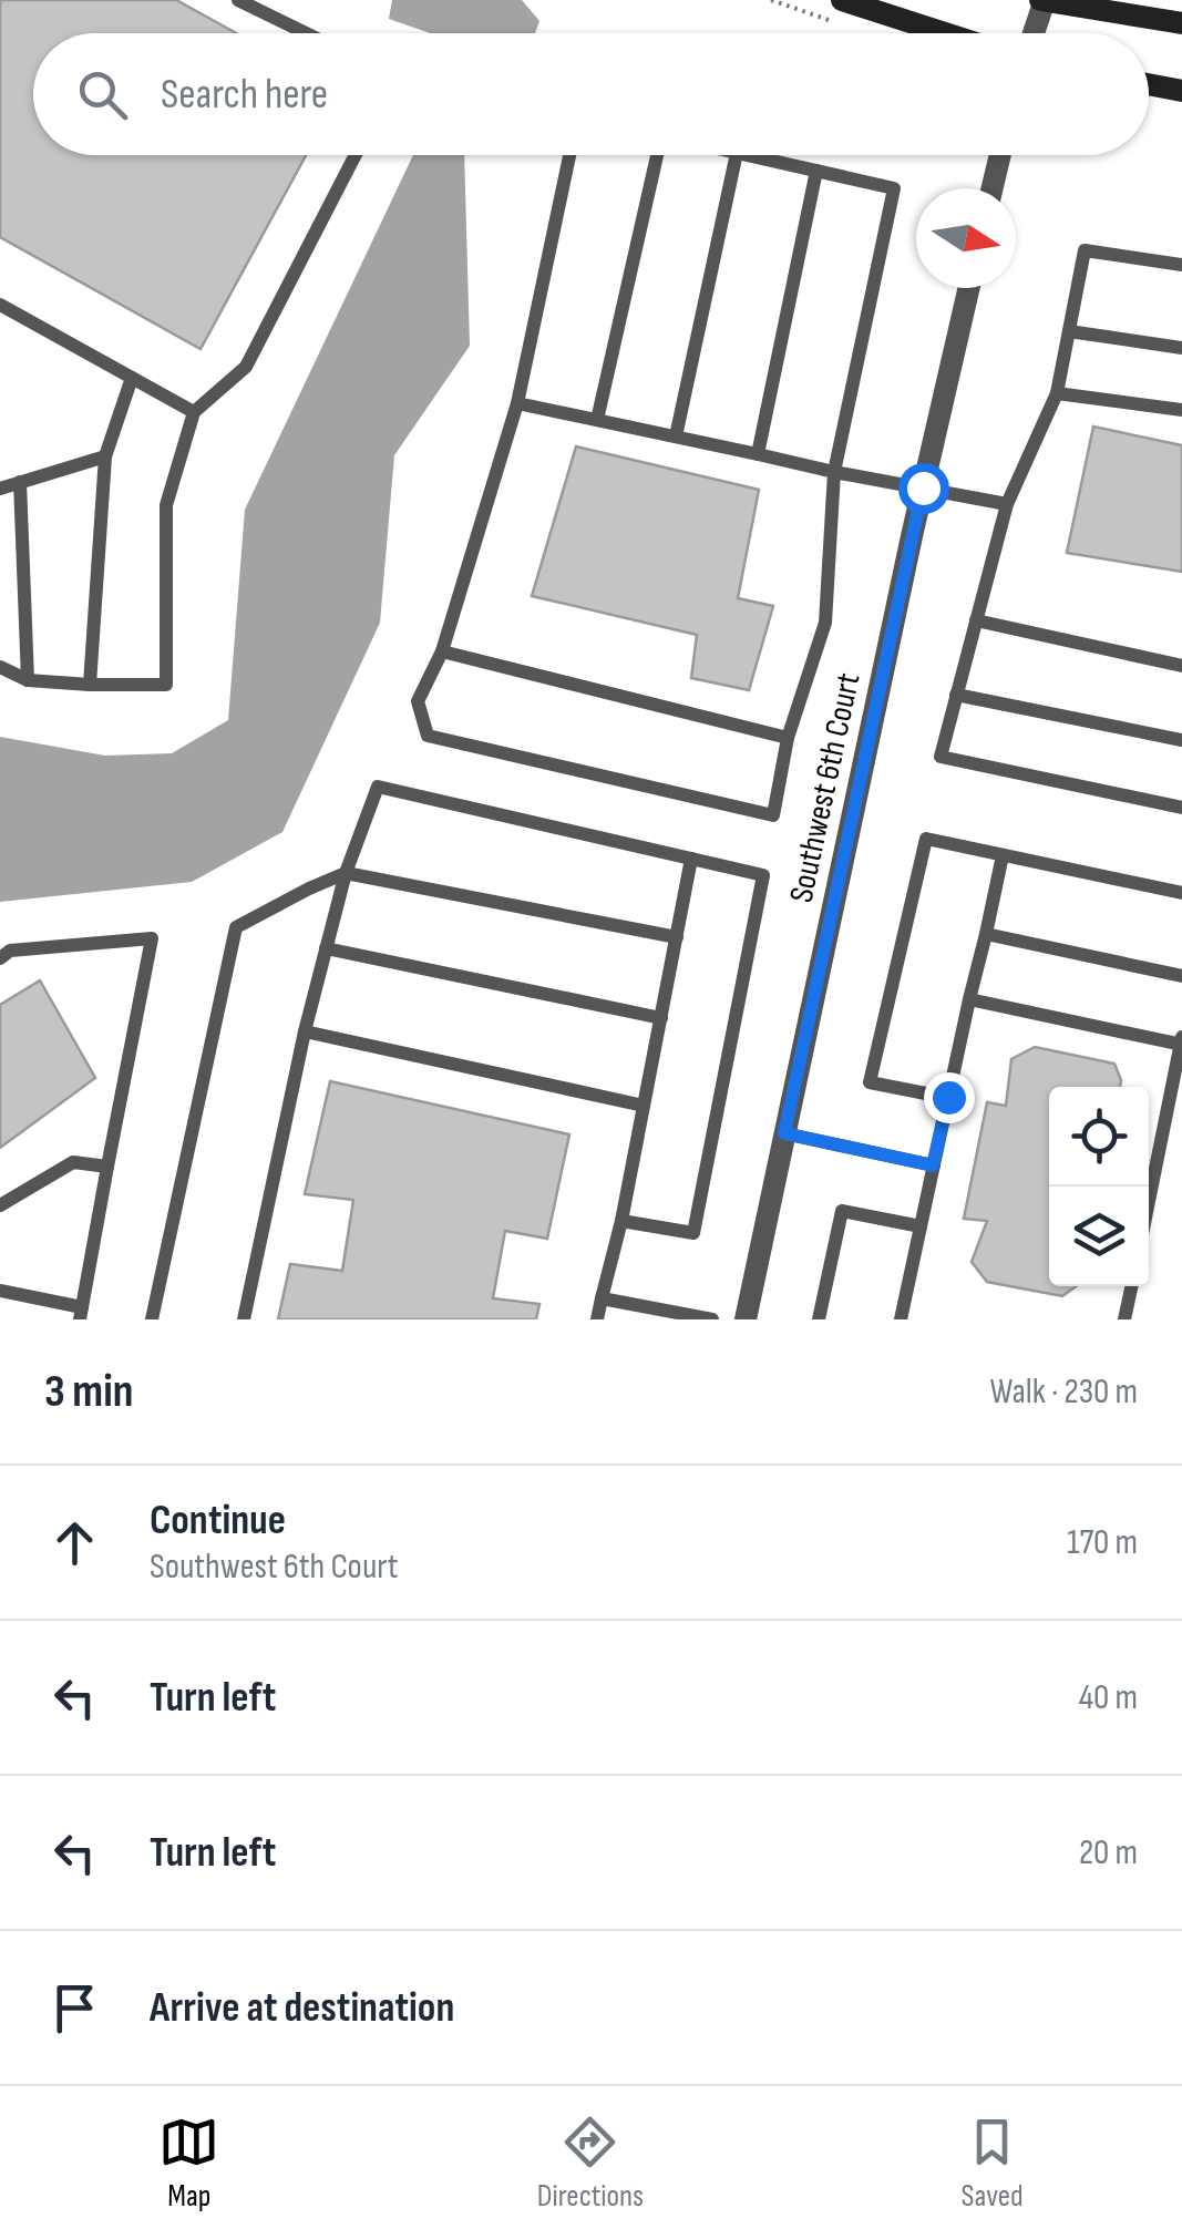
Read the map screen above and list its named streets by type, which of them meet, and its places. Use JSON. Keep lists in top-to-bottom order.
{
  "streets": {
    "street": ["Southwest 6th Court"]
  },
  "north": "right",
  "page": {
    "search": "Search here",
    "heading": ["3 min", "Walk · 230 m"],
    "list": [
      ["Continue", "Southwest 6th Court", "170 m"],
      ["Turn left", "40 m"],
      ["Turn left", "20 m"],
      "Arrive at destination"
    ],
    "nav": ["Map", "Directions", "Saved"]
  }
}
